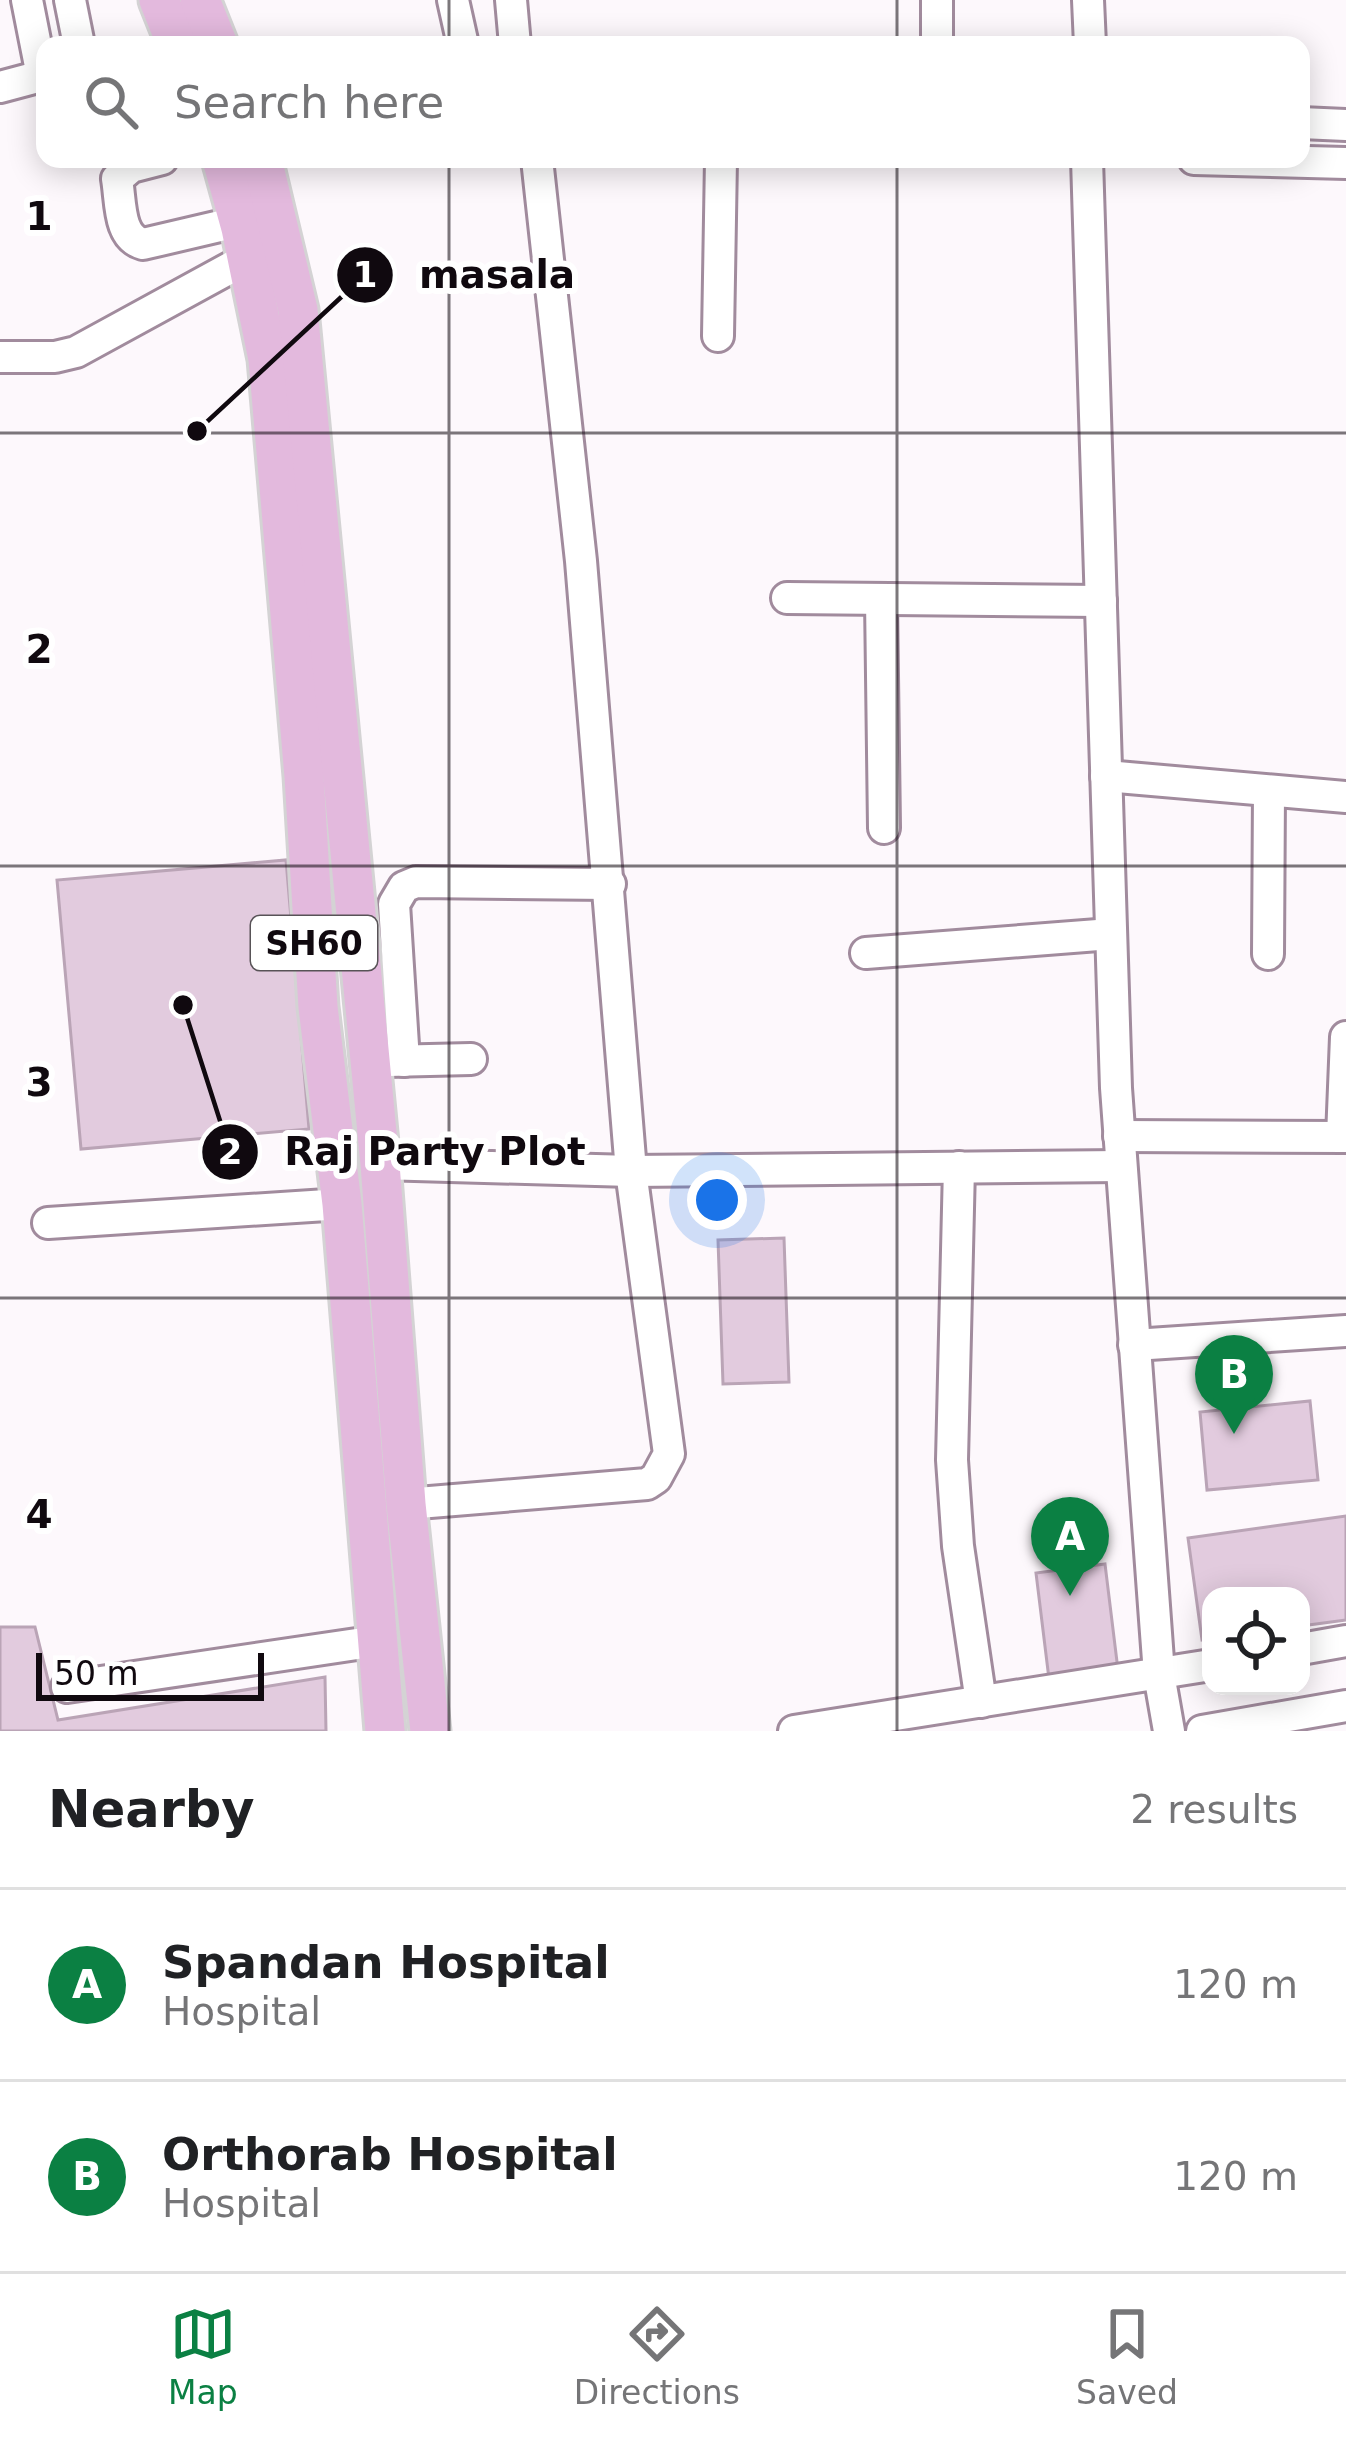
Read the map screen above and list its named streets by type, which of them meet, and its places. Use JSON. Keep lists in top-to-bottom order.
{
  "streets": {
    "main road": ["SH60"]
  },
  "places": ["masala", "Raj Party Plot"],
  "scale_bar": "50 m",
  "page": {
    "search": "Search here",
    "pins": ["B", "A"],
    "scale": "50 m",
    "heading": ["Nearby", "2 results"],
    "list": [
      {
        "mark": "A",
        "name": "Spandan Hospital",
        "note": "Hospital",
        "value": "120 m"
      },
      {
        "mark": "B",
        "name": "Orthorab Hospital",
        "note": "Hospital",
        "value": "120 m"
      }
    ],
    "nav": ["Map", "Directions", "Saved"]
  },
  "grid": {
    "rows": [
      "1",
      "2",
      "3",
      "4"
    ]
  }
}
